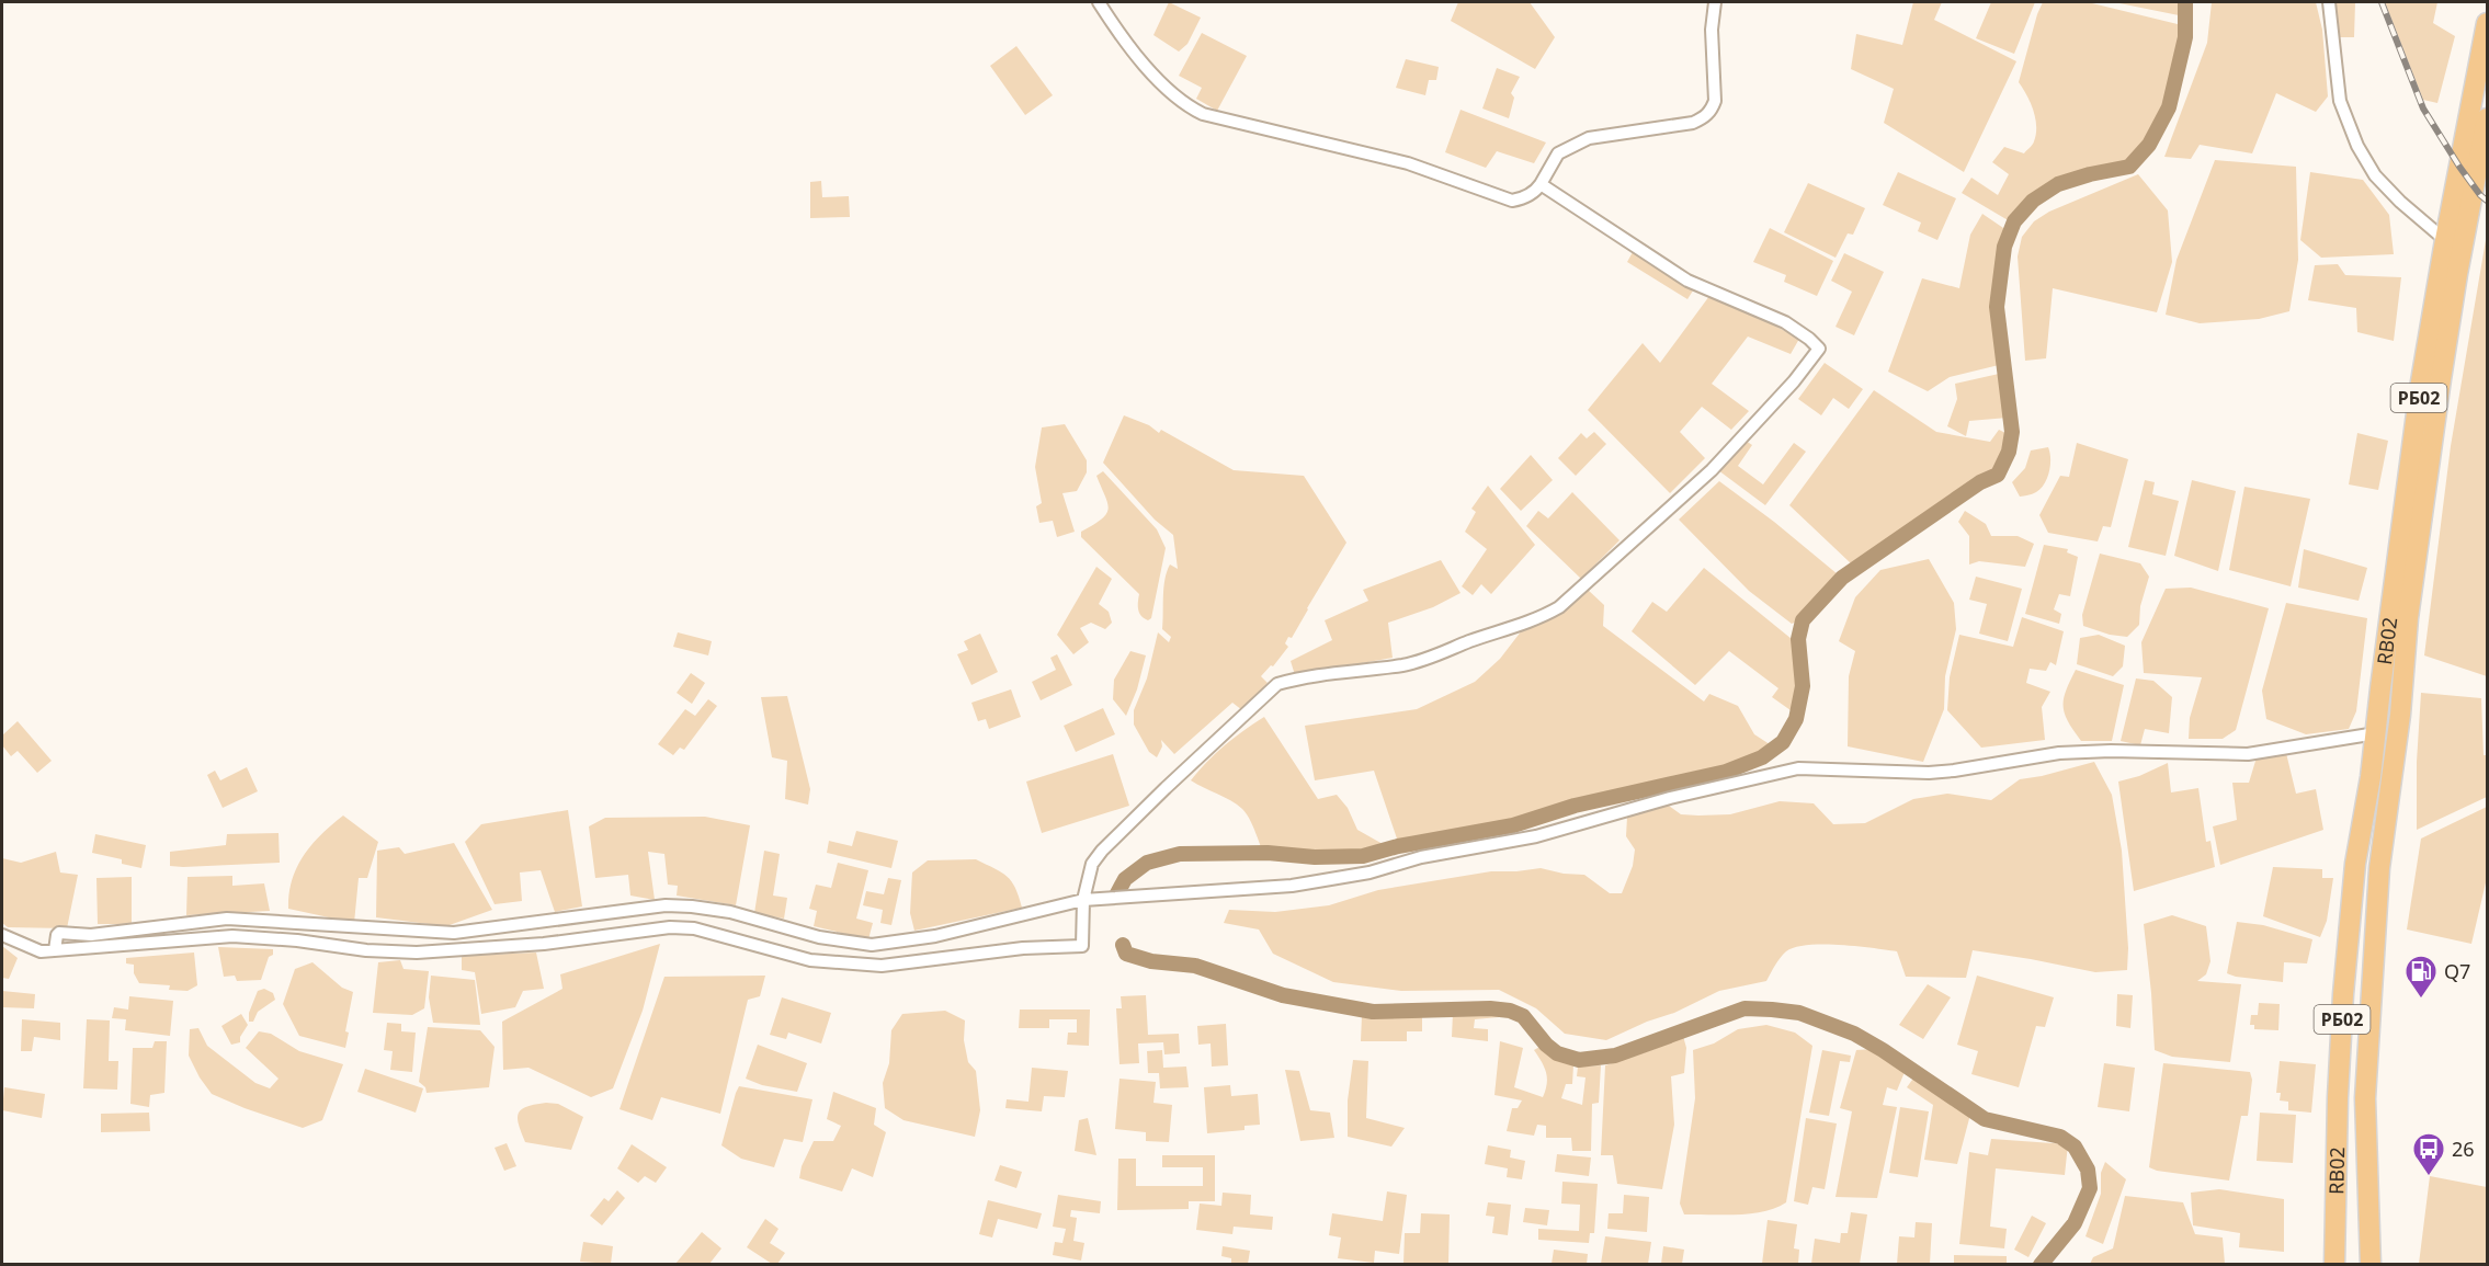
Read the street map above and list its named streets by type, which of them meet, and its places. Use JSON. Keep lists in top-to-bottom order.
{
  "streets": {
    "highway": ["РБ02", "RB02"]
  },
  "places": {
    "fuel station": ["Q7"],
    "bus stop": ["26"]
  }
}
